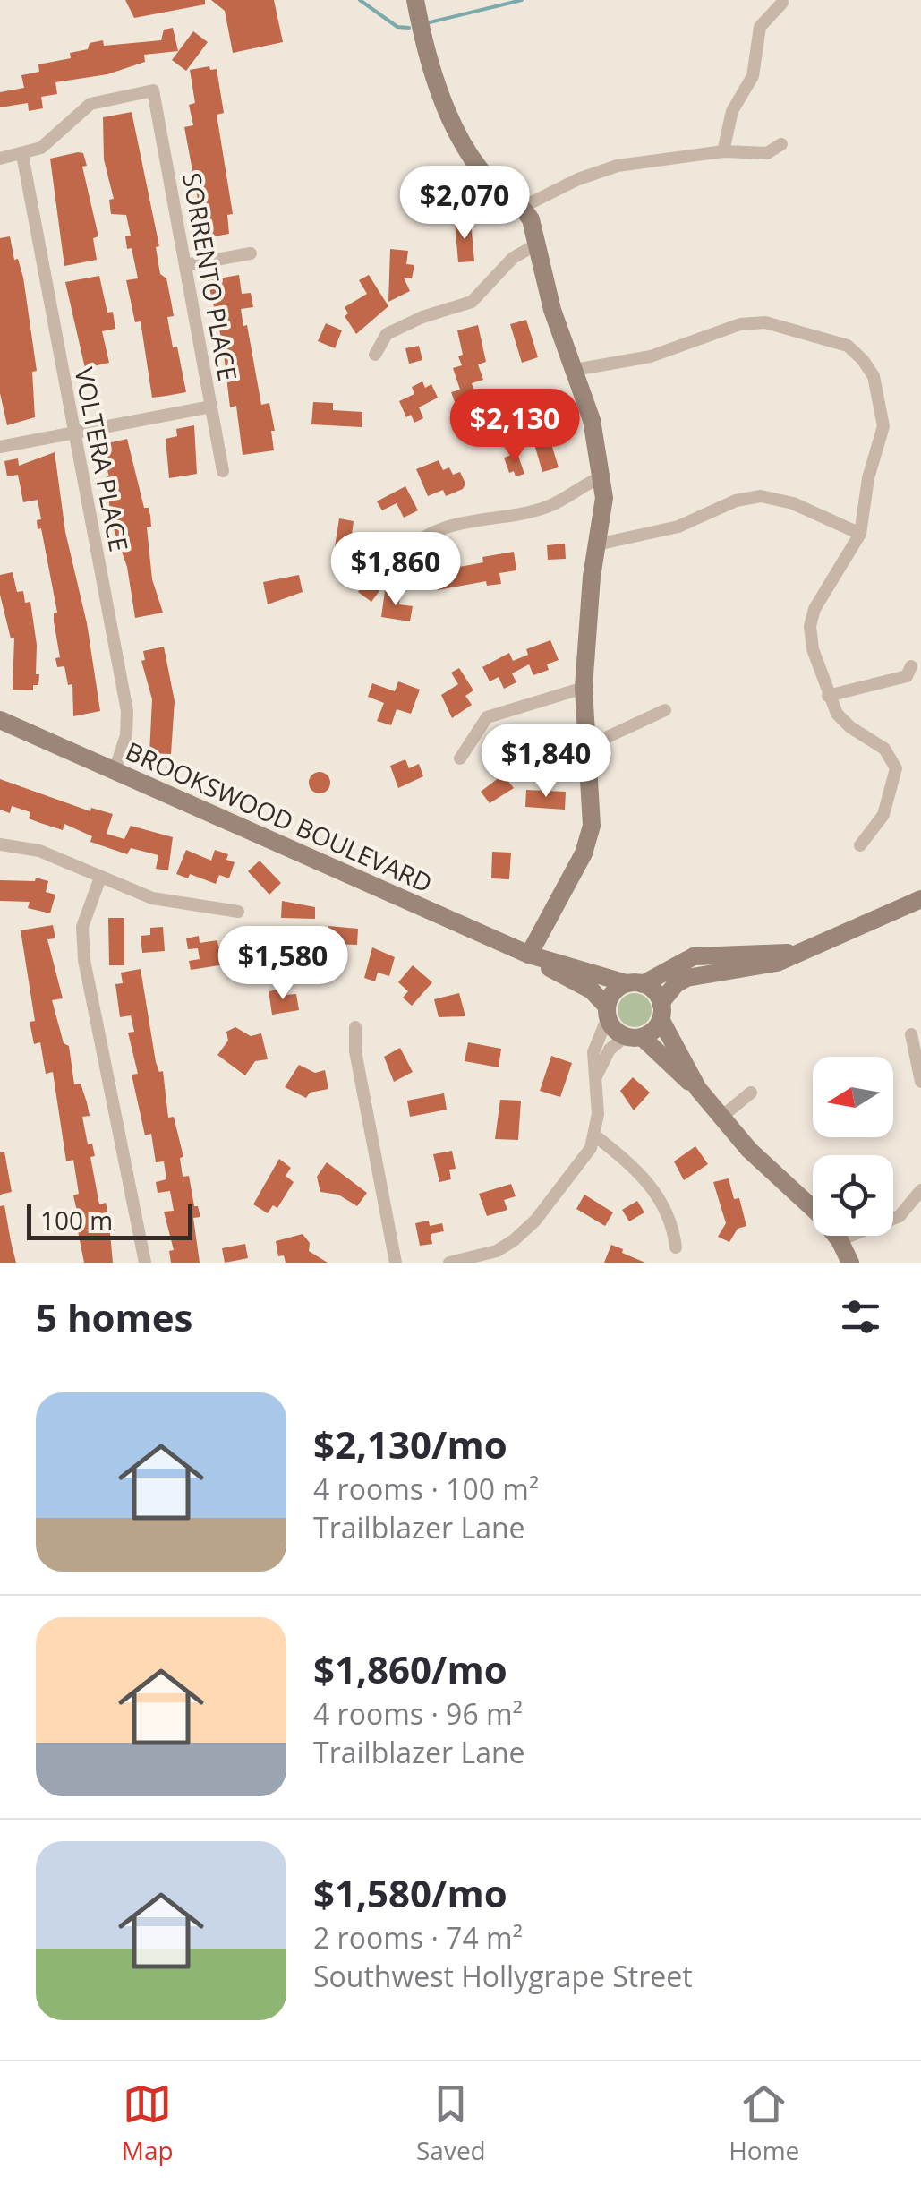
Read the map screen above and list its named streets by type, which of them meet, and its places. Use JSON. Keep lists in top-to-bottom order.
{
  "streets": {
    "main road": ["BROOKSWOOD BOULEVARD"],
    "street": ["SORRENTO PLACE", "VOLTERA PLACE"]
  },
  "crossings": [
    ["SORRENTO PLACE", "VOLTERA PLACE"],
    ["VOLTERA PLACE", "BROOKSWOOD BOULEVARD"]
  ],
  "scale_bar": "100 m",
  "north": "left",
  "page": {
    "price": [
      "$2,070",
      "$2,130",
      "$1,860",
      "$1,840",
      "$1,580"
    ],
    "scale": "100 m",
    "heading": "5 homes",
    "list": [
      {
        "name": "$2,130/mo",
        "note": "4 rooms · 100 m² · Trailblazer Lane"
      },
      {
        "name": "$1,860/mo",
        "note": "4 rooms · 96 m² · Trailblazer Lane"
      },
      {
        "name": "$1,580/mo",
        "note": "2 rooms · 74 m² · Southwest Hollygrape Street"
      }
    ],
    "tabs": ["Map", "Saved", "Home"]
  }
}
